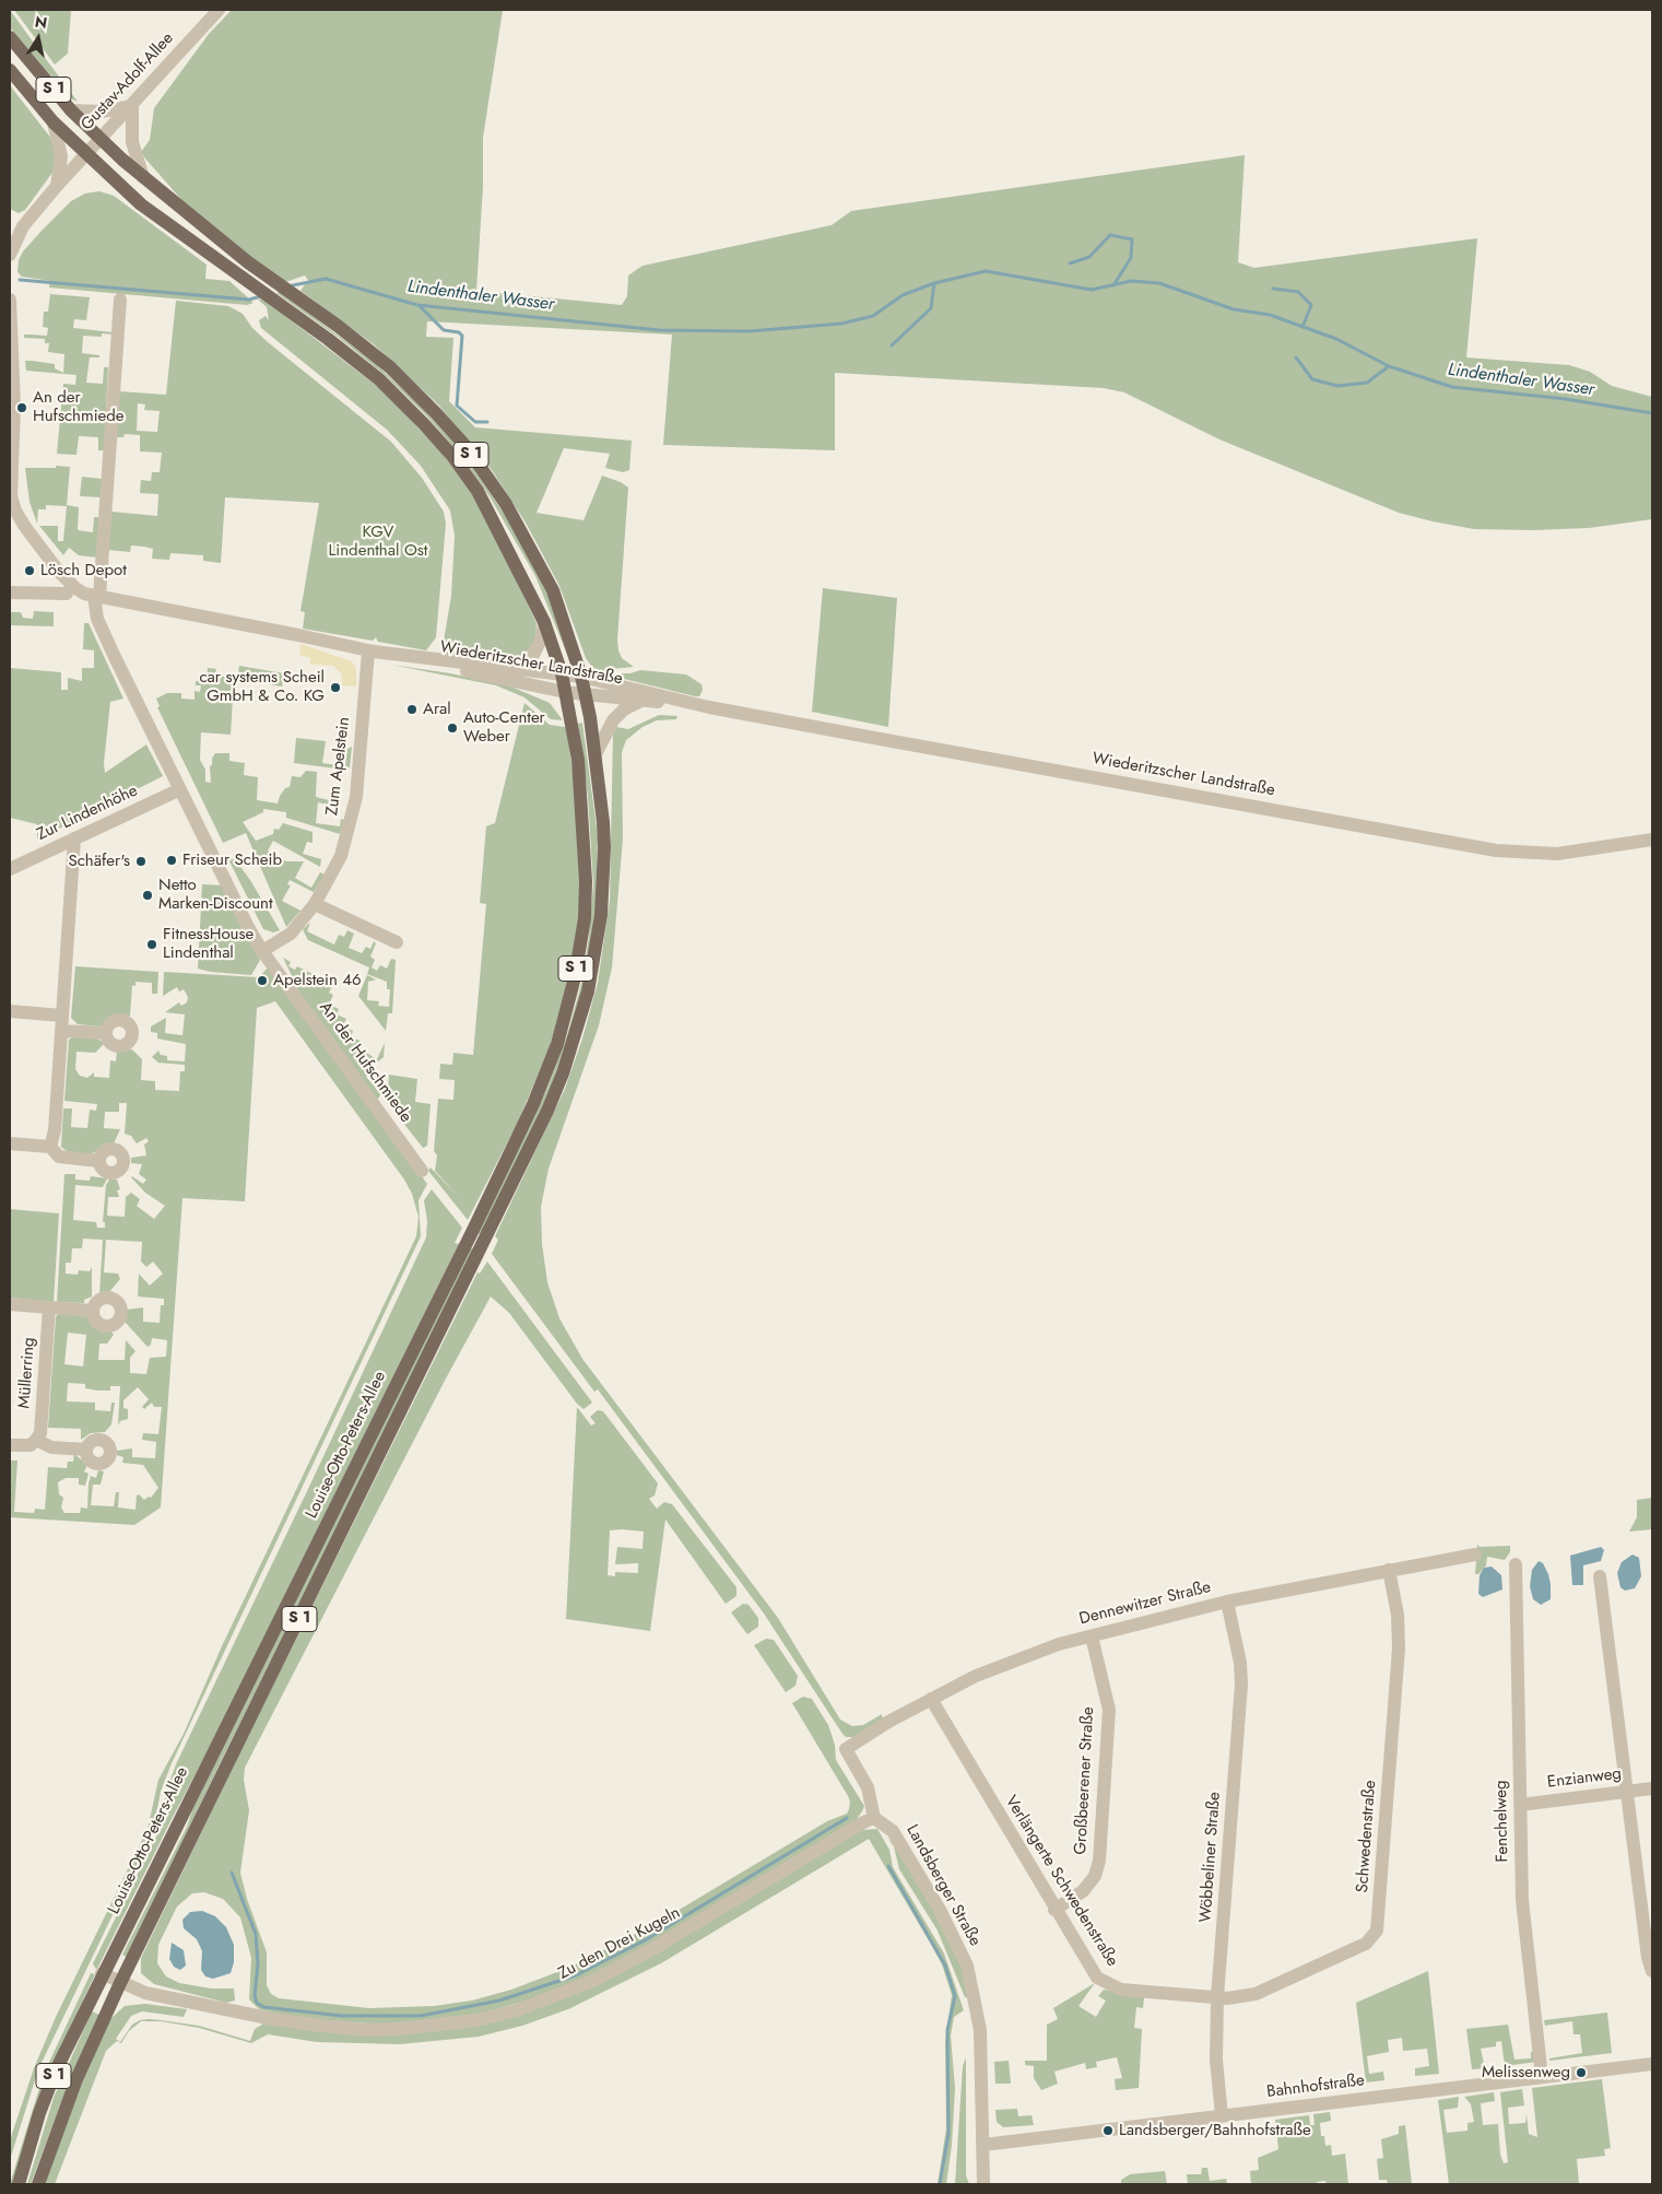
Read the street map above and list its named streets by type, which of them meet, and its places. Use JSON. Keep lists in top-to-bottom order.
{
  "streets": {
    "main road": ["S 1", "Louise-Otto-Peters-Allee"],
    "street": [
      "Gustav-Adolf-Allee",
      "Wiederitzscher Landstraße",
      "Zum Apelstein",
      "Zur Lindenhöhe",
      "An der Hufschmiede",
      "Müllerring",
      "Dennewitzer Straße",
      "Enzianweg",
      "Großbeerener Straße",
      "Fenchelweg",
      "Schwedenstraße",
      "Wöbbeliner Straße",
      "Verlängerte Schwedenstraße",
      "Landsberger Straße",
      "Zu den Drei Kugeln",
      "Bahnhofstraße"
    ]
  },
  "crossings": [
    ["Gustav-Adolf-Allee", "S 1"],
    ["S 1", "Wiederitzscher Landstraße"],
    ["S 1", "Louise-Otto-Peters-Allee"],
    ["Wiederitzscher Landstraße", "Zum Apelstein"],
    ["Wiederitzscher Landstraße", "An der Hufschmiede"],
    ["Wiederitzscher Landstraße", "Louise-Otto-Peters-Allee"],
    ["Zum Apelstein", "An der Hufschmiede"],
    ["Zur Lindenhöhe", "An der Hufschmiede"],
    ["Louise-Otto-Peters-Allee", "Zu den Drei Kugeln"],
    ["Dennewitzer Straße", "Großbeerener Straße"],
    ["Dennewitzer Straße", "Schwedenstraße"],
    ["Dennewitzer Straße", "Wöbbeliner Straße"],
    ["Dennewitzer Straße", "Verlängerte Schwedenstraße"],
    ["Dennewitzer Straße", "Landsberger Straße"],
    ["Dennewitzer Straße", "Zu den Drei Kugeln"],
    ["Enzianweg", "Fenchelweg"],
    ["Großbeerener Straße", "Verlängerte Schwedenstraße"],
    ["Fenchelweg", "Bahnhofstraße"],
    ["Schwedenstraße", "Wöbbeliner Straße"],
    ["Schwedenstraße", "Verlängerte Schwedenstraße"],
    ["Wöbbeliner Straße", "Verlängerte Schwedenstraße"],
    ["Wöbbeliner Straße", "Bahnhofstraße"],
    ["Landsberger Straße", "Zu den Drei Kugeln"],
    ["Landsberger Straße", "Bahnhofstraße"]
  ],
  "water": ["Lindenthaler Wasser"],
  "parks": ["KGV Lindenthal Ost"],
  "places": [
    "An der Hufschmiede",
    "Lösch Depot",
    "car systems Scheil GmbH & Co. KG",
    "Aral",
    "Auto-Center Weber",
    "Friseur Scheib",
    "Schäfer's",
    "Netto Marken-Discount",
    "FitnessHouse Lindenthal",
    "Apelstein 46",
    "Melissenweg",
    "Landsberger/Bahnhofstraße"
  ],
  "north": "top"
}
